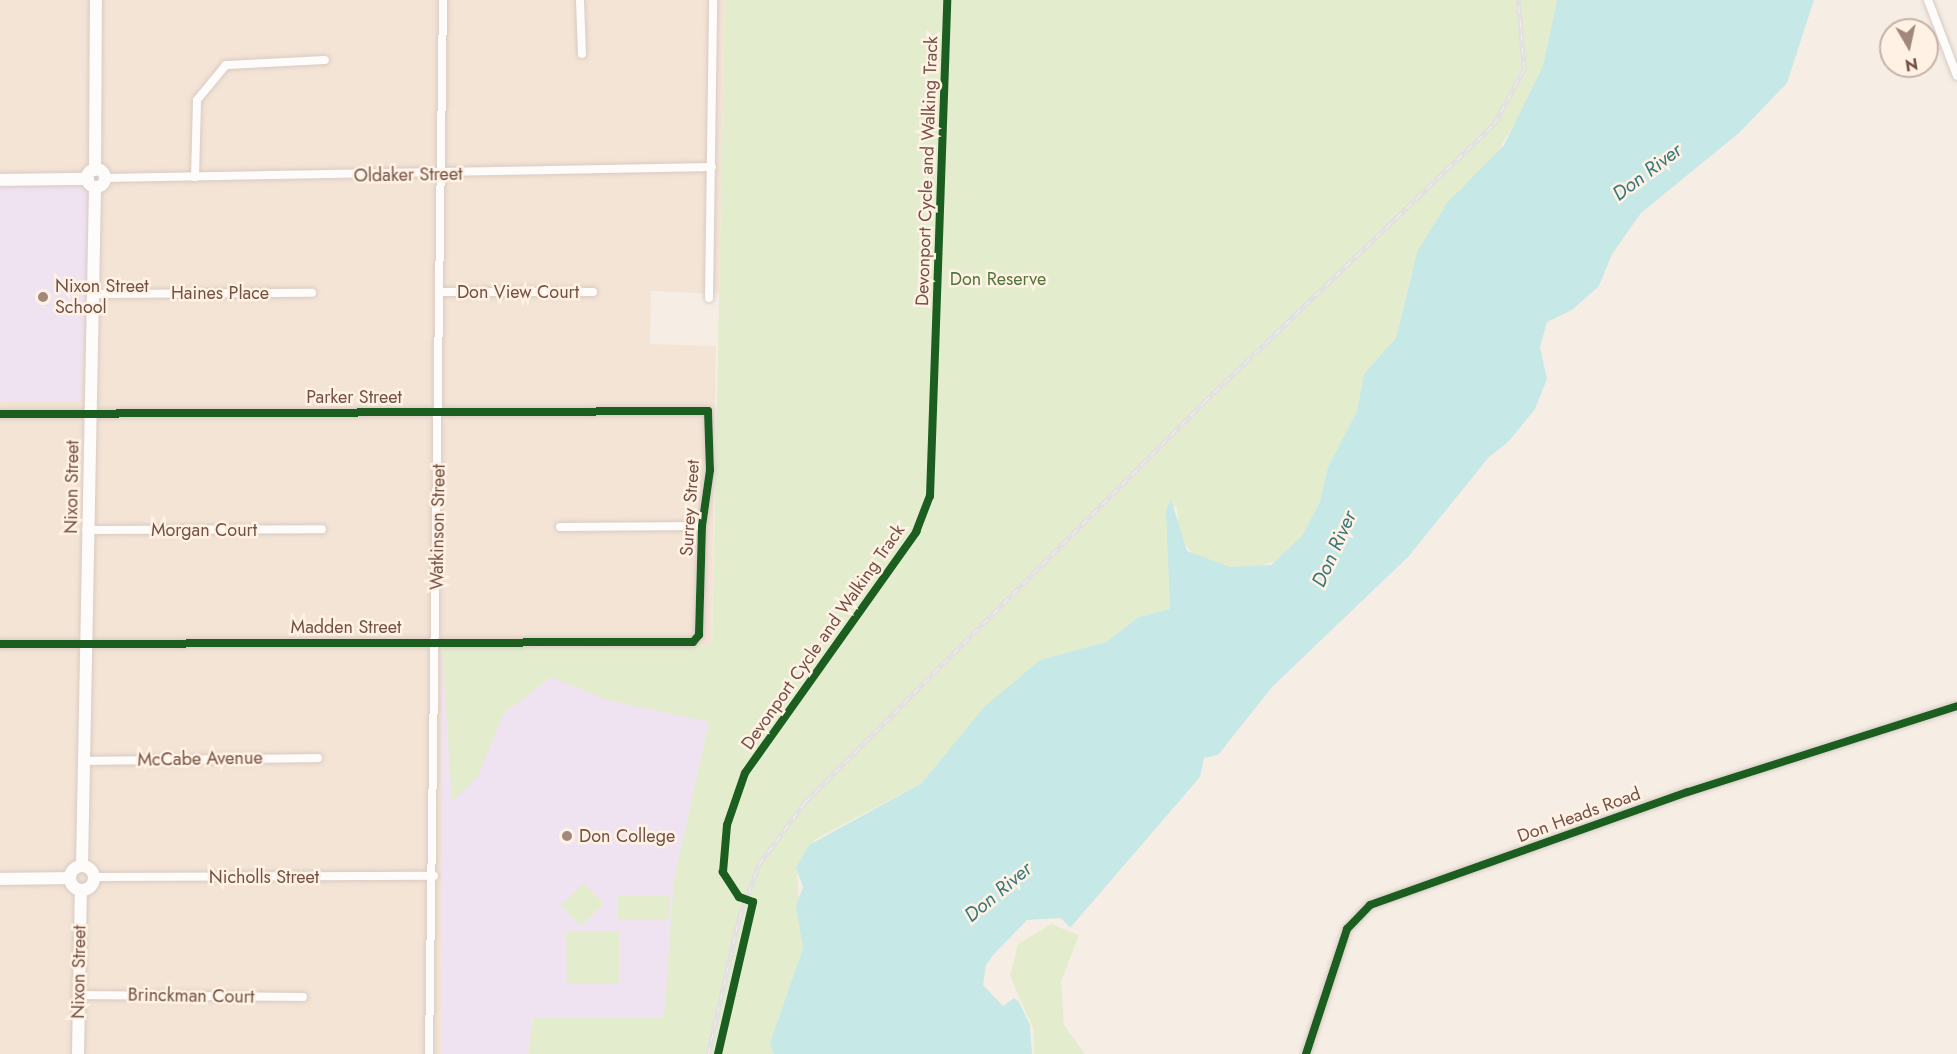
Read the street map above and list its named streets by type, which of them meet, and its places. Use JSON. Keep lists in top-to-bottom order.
{
  "streets": {
    "street": [
      "Oldaker Street",
      "Don View Court",
      "Haines Place",
      "Parker Street",
      "Nixon Street",
      "Surrey Street",
      "Watkinson Street",
      "Morgan Court",
      "Madden Street",
      "McCabe Avenue",
      "Don Heads Road",
      "Nicholls Street",
      "Brinckman Court"
    ],
    "cycle path": ["Devonport Cycle and Walking Track"]
  },
  "crossings": [
    ["Oldaker Street", "Nixon Street"],
    ["Oldaker Street", "Watkinson Street"],
    ["Don View Court", "Watkinson Street"],
    ["Haines Place", "Nixon Street"],
    ["Parker Street", "Nixon Street"],
    ["Parker Street", "Surrey Street"],
    ["Parker Street", "Watkinson Street"],
    ["Nixon Street", "Morgan Court"],
    ["Nixon Street", "Madden Street"],
    ["Nixon Street", "McCabe Avenue"],
    ["Nixon Street", "Brinckman Court"],
    ["Surrey Street", "Madden Street"],
    ["Watkinson Street", "Madden Street"],
    ["Watkinson Street", "Nicholls Street"]
  ],
  "water": ["Don River"],
  "parks": ["Don Reserve"],
  "places": ["Nixon Street School", "Don College"],
  "north": "bottom"
}
